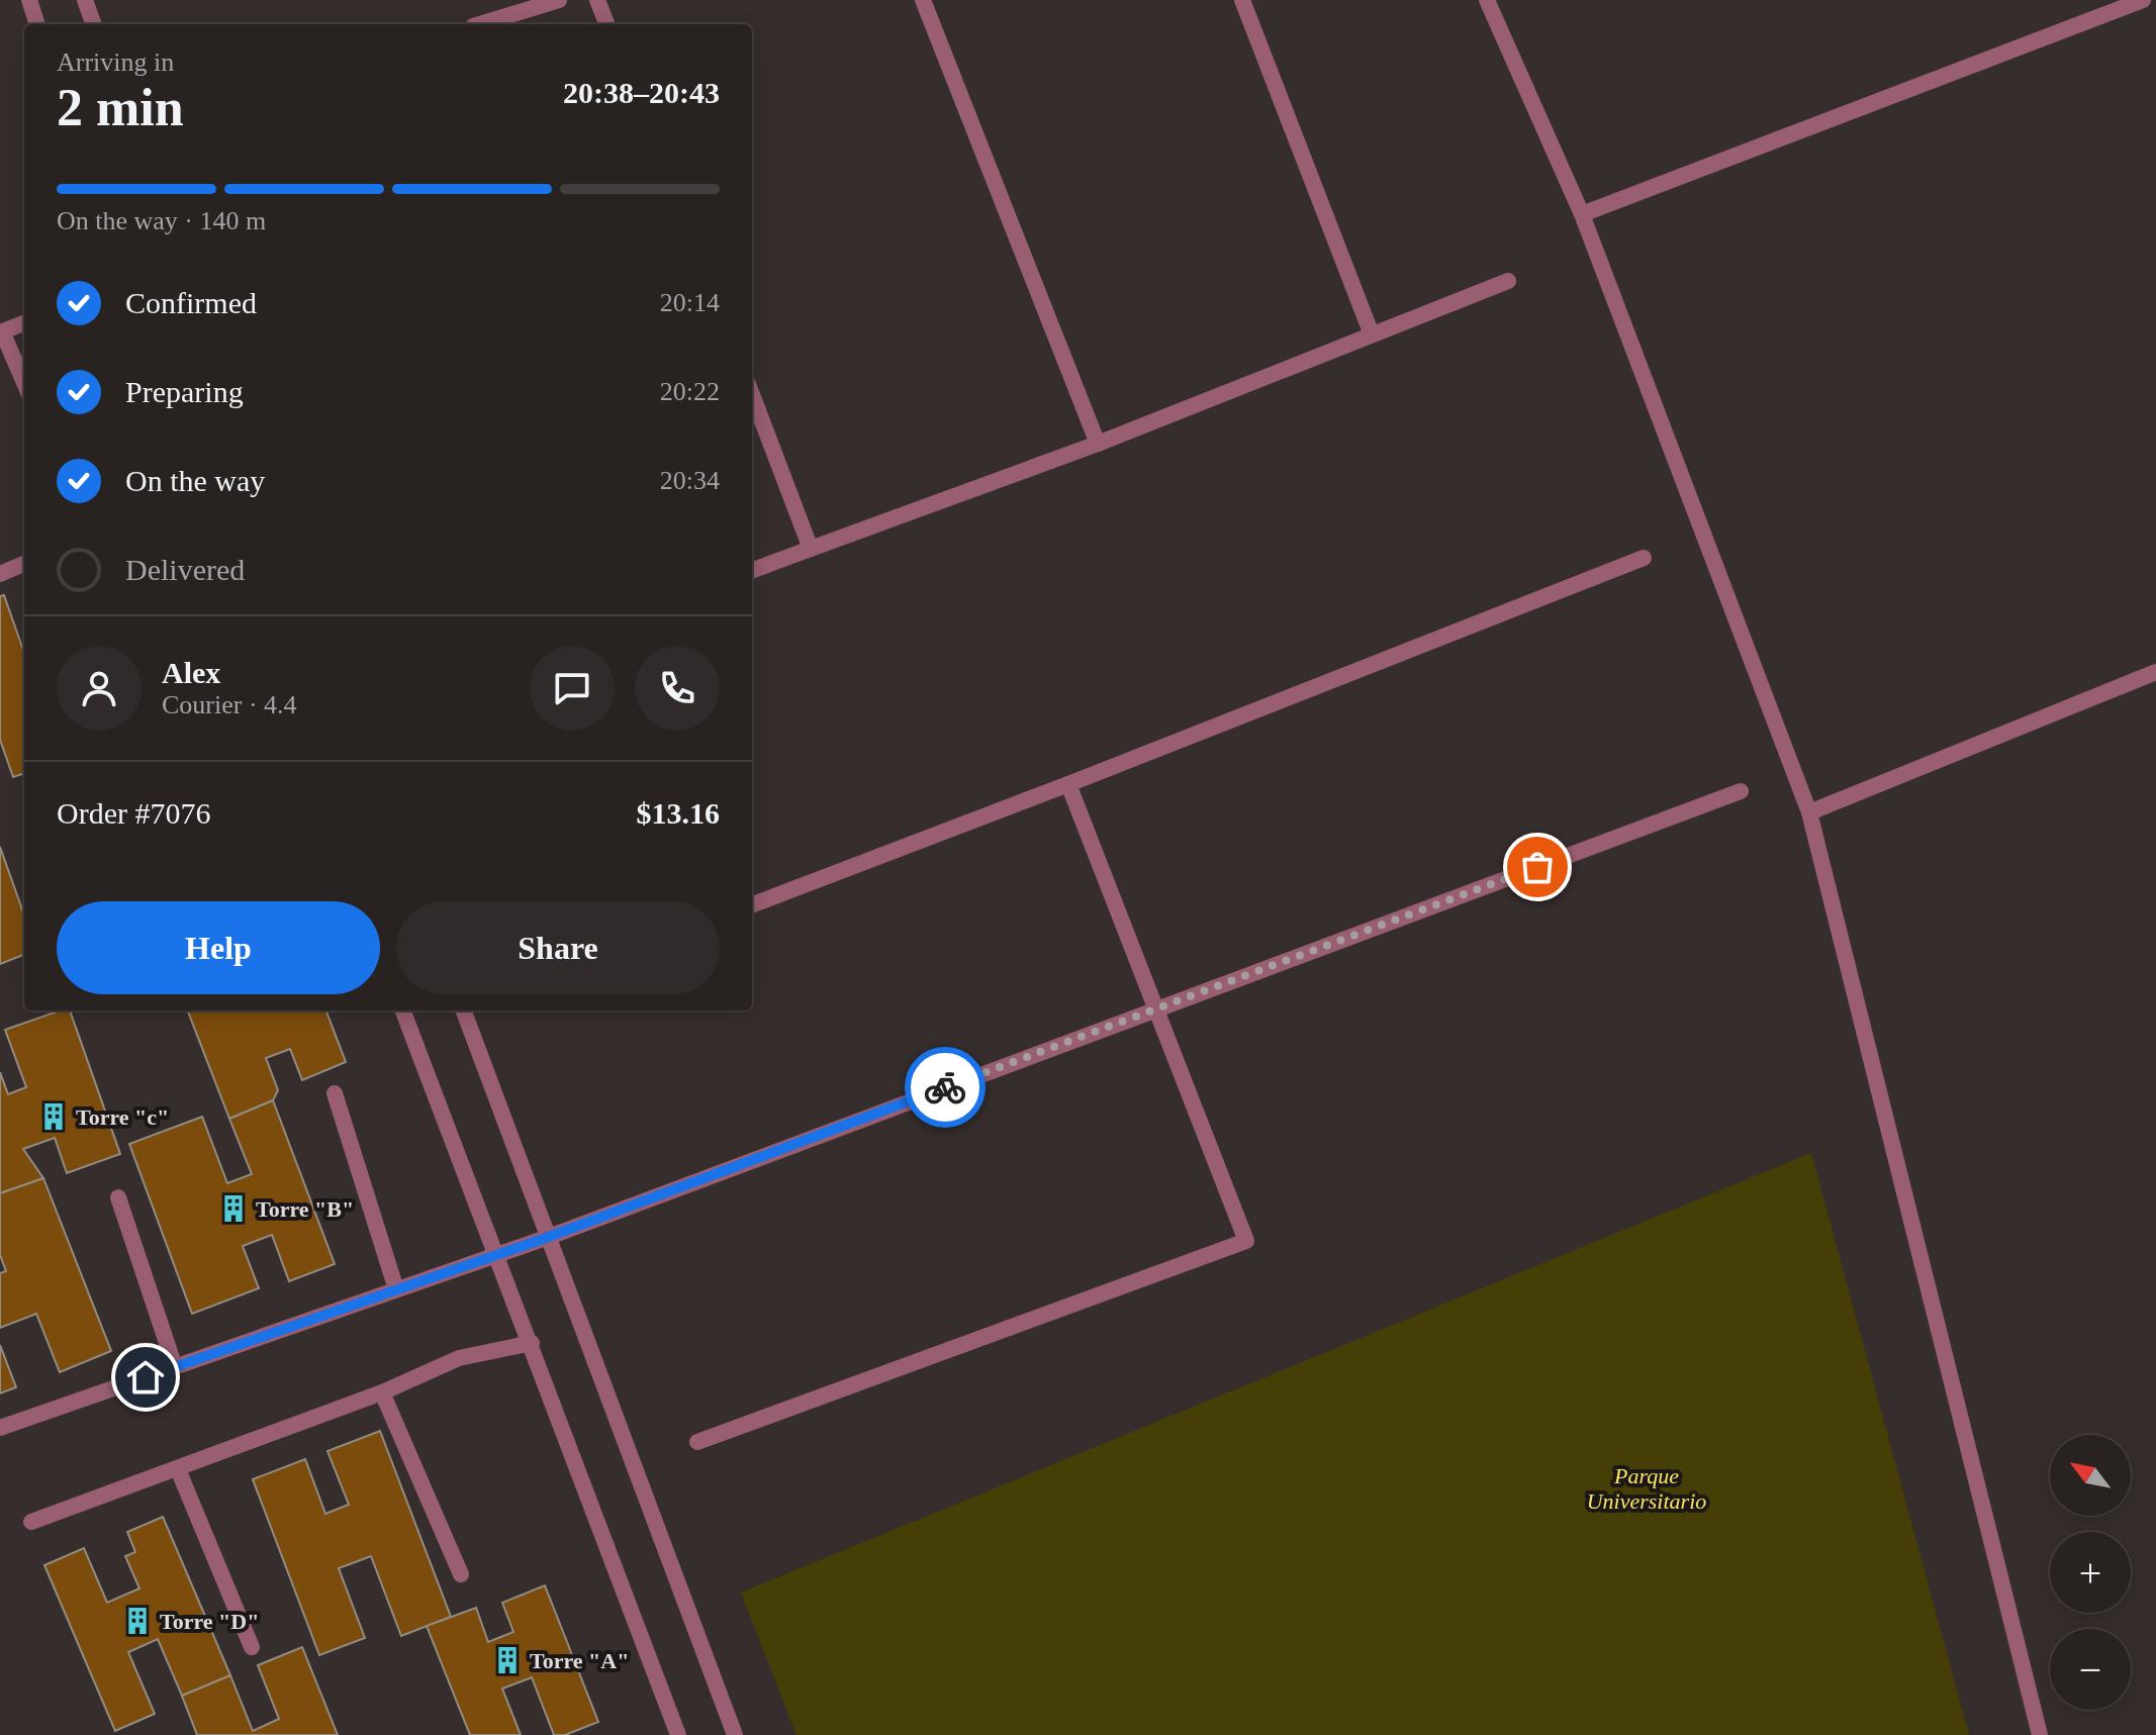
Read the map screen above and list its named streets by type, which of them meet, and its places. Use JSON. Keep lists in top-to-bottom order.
{
  "parks": ["Parque Universitario"],
  "places": {
    "building": [
      "Torre \"c\"",
      "Torre \"B\"",
      "Torre \"D\"",
      "Torre \"A\""
    ]
  },
  "north": "top left",
  "page": {
    "heading": ["2 min", "Arriving in", "20:38–20:43"],
    "panel": [
      "Alex",
      "Courier · 4.4",
      "Order #7076",
      "$13.16"
    ],
    "bar": "On the way · 140 m",
    "list": [
      ["Confirmed", "20:14"],
      ["Preparing", "20:22"],
      ["On the way", "20:34"],
      "Delivered"
    ],
    "buttons": ["Help", "Share"],
    "map_buttons": ["+", "−"]
  }
}
